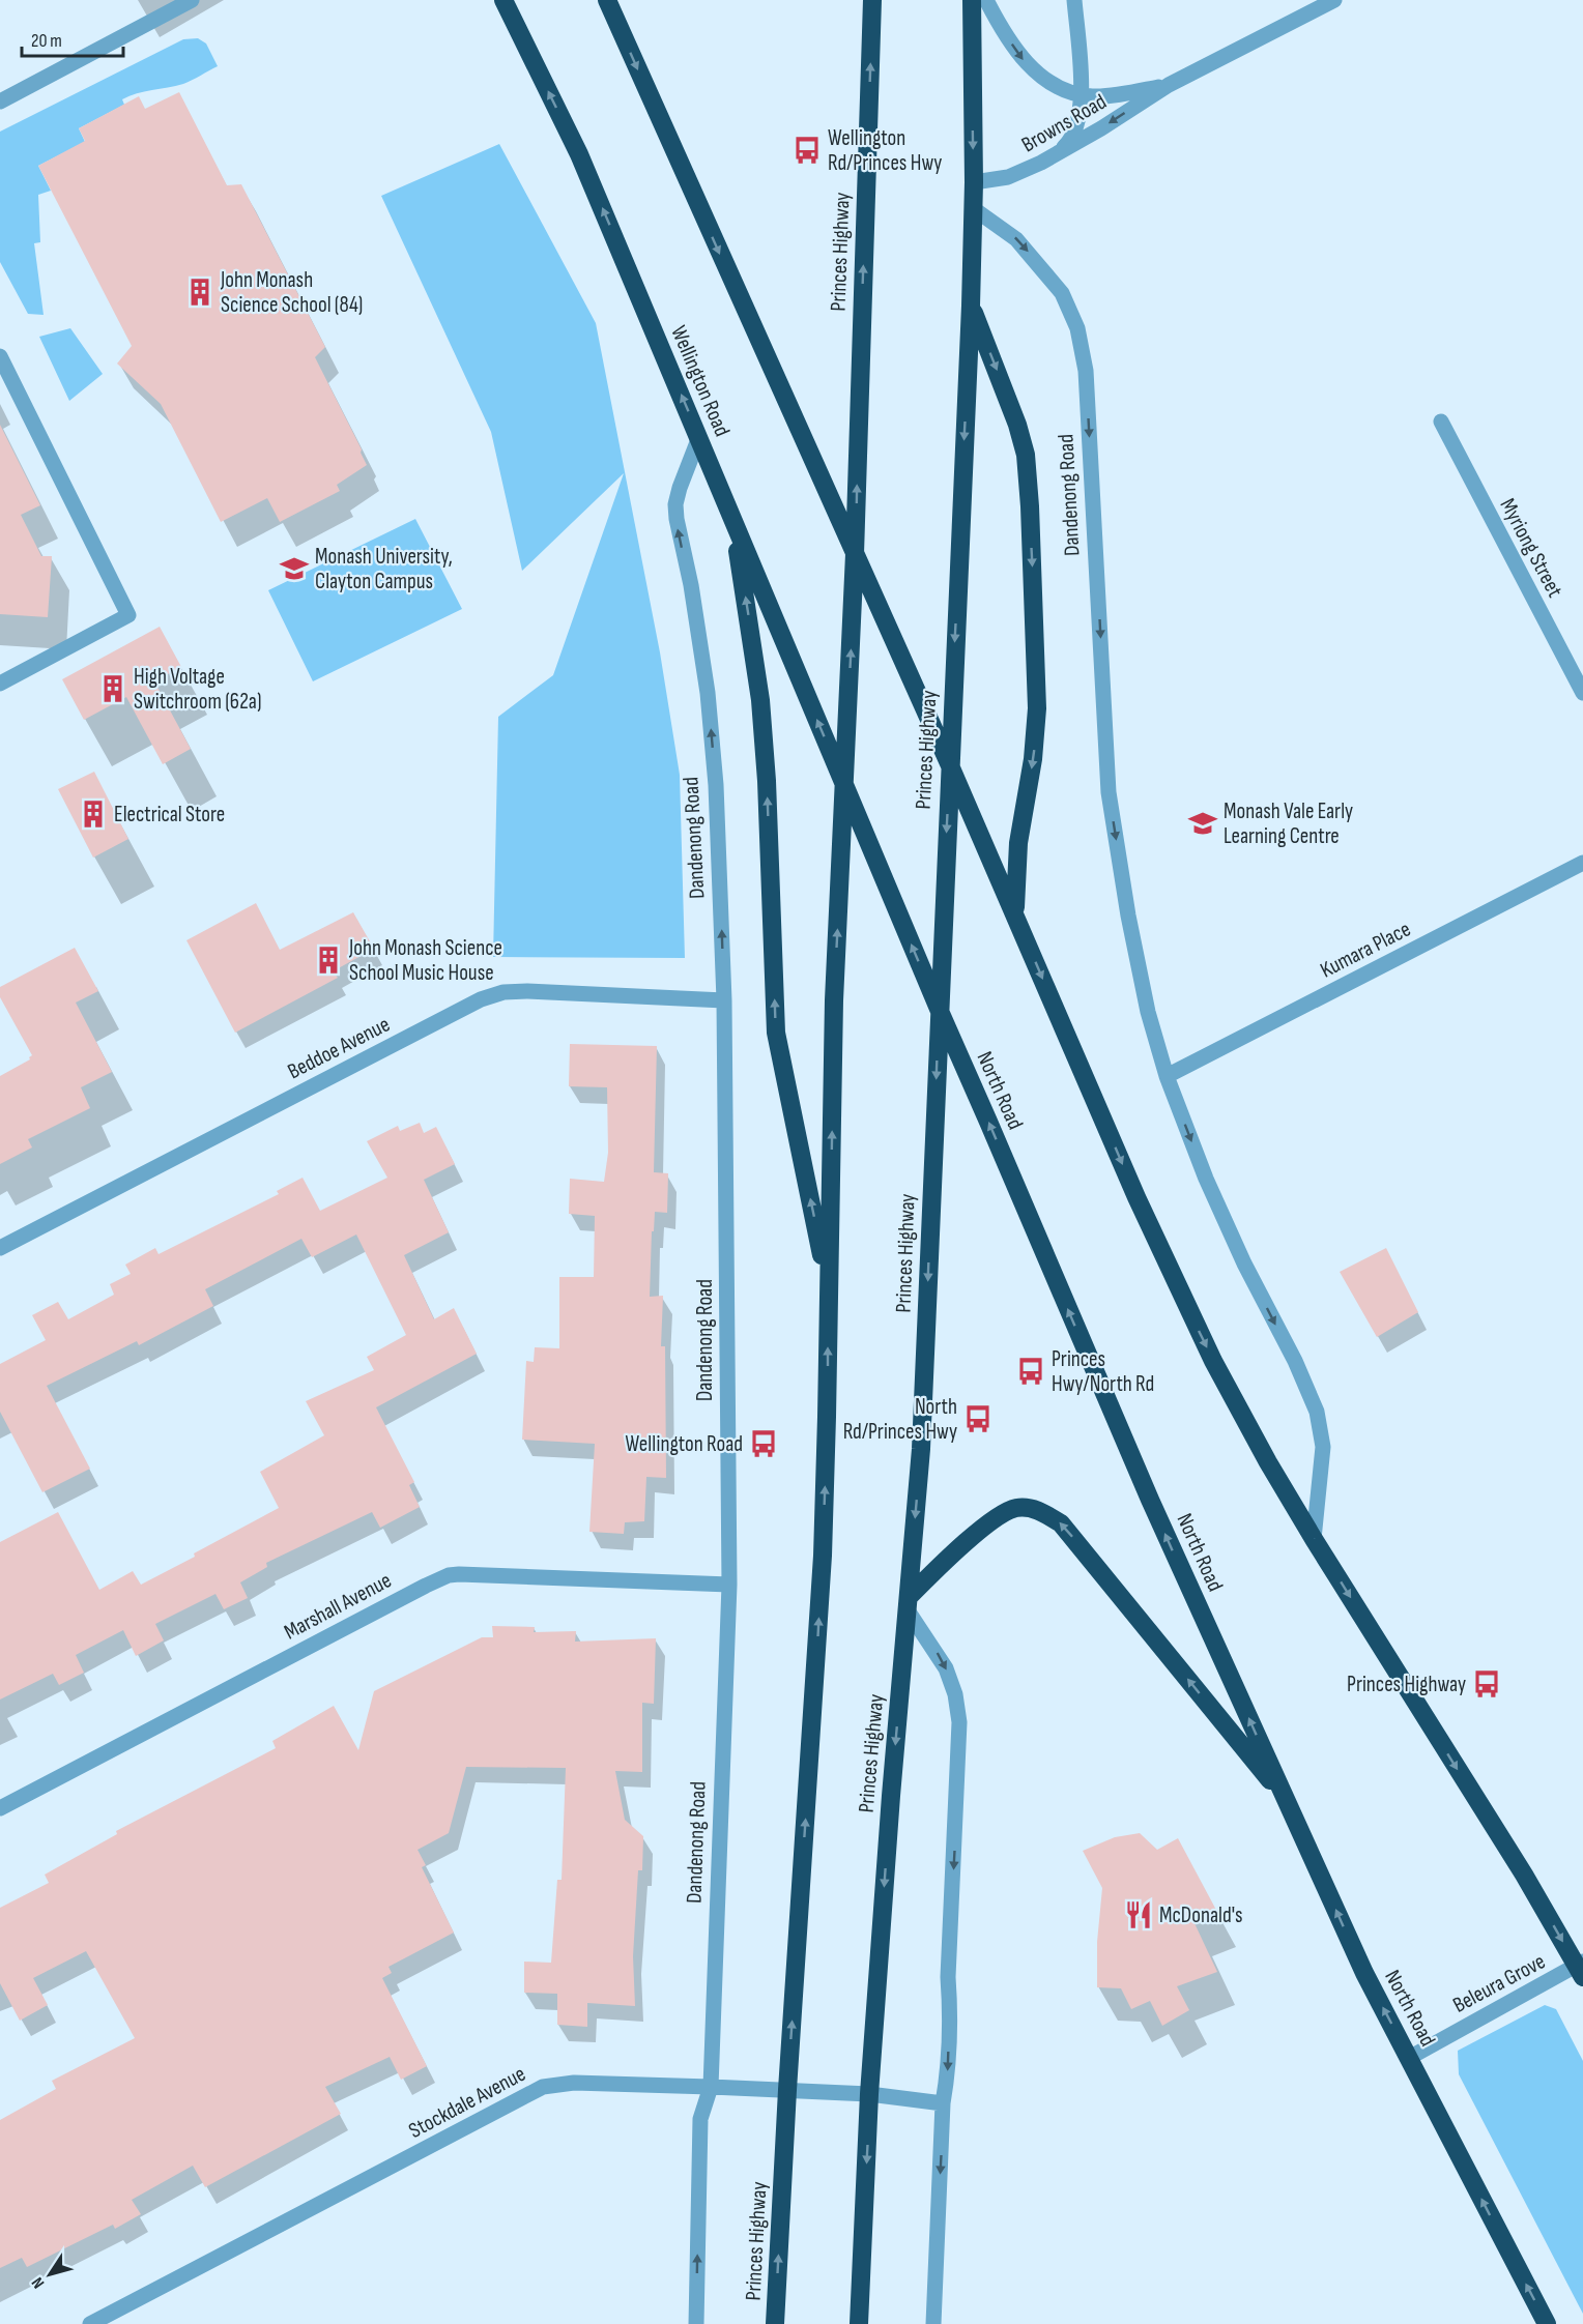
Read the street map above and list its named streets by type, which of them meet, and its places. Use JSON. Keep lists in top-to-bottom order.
{
  "streets": {
    "highway": ["Princes Highway", "Wellington Road", "North Road"],
    "street": [
      "Browns Road",
      "Dandenong Road",
      "Myriong Street",
      "Kumara Place",
      "Beddoe Avenue",
      "Marshall Avenue",
      "Beleura Grove",
      "Stockdale Avenue"
    ]
  },
  "crossings": [
    ["Browns Road", "Princes Highway"],
    ["Princes Highway", "Wellington Road"],
    ["Princes Highway", "Dandenong Road"],
    ["Princes Highway", "North Road"],
    ["Princes Highway", "Stockdale Avenue"],
    ["Wellington Road", "Dandenong Road"],
    ["Wellington Road", "North Road"],
    ["Dandenong Road", "Kumara Place"],
    ["Dandenong Road", "Beddoe Avenue"],
    ["Dandenong Road", "Marshall Avenue"],
    ["Dandenong Road", "Stockdale Avenue"],
    ["North Road", "Beleura Grove"]
  ],
  "places": {
    "bus stop": [
      "Wellington Rd/Princes Hwy",
      "Princes Hwy/North Rd",
      "North Rd/Princes Hwy",
      "Wellington Road",
      "Princes Highway"
    ],
    "building": [
      "John Monash Science School (84)",
      "High Voltage Switchroom (62a)",
      "Electrical Store",
      "John Monash Science School Music House"
    ],
    "school or university": ["Monash University, Clayton Campus", "Monash Vale Early Learning Centre"],
    "restaurant": ["McDonald's"]
  },
  "scale_bar": "20 m",
  "north": "bottom left"
}
